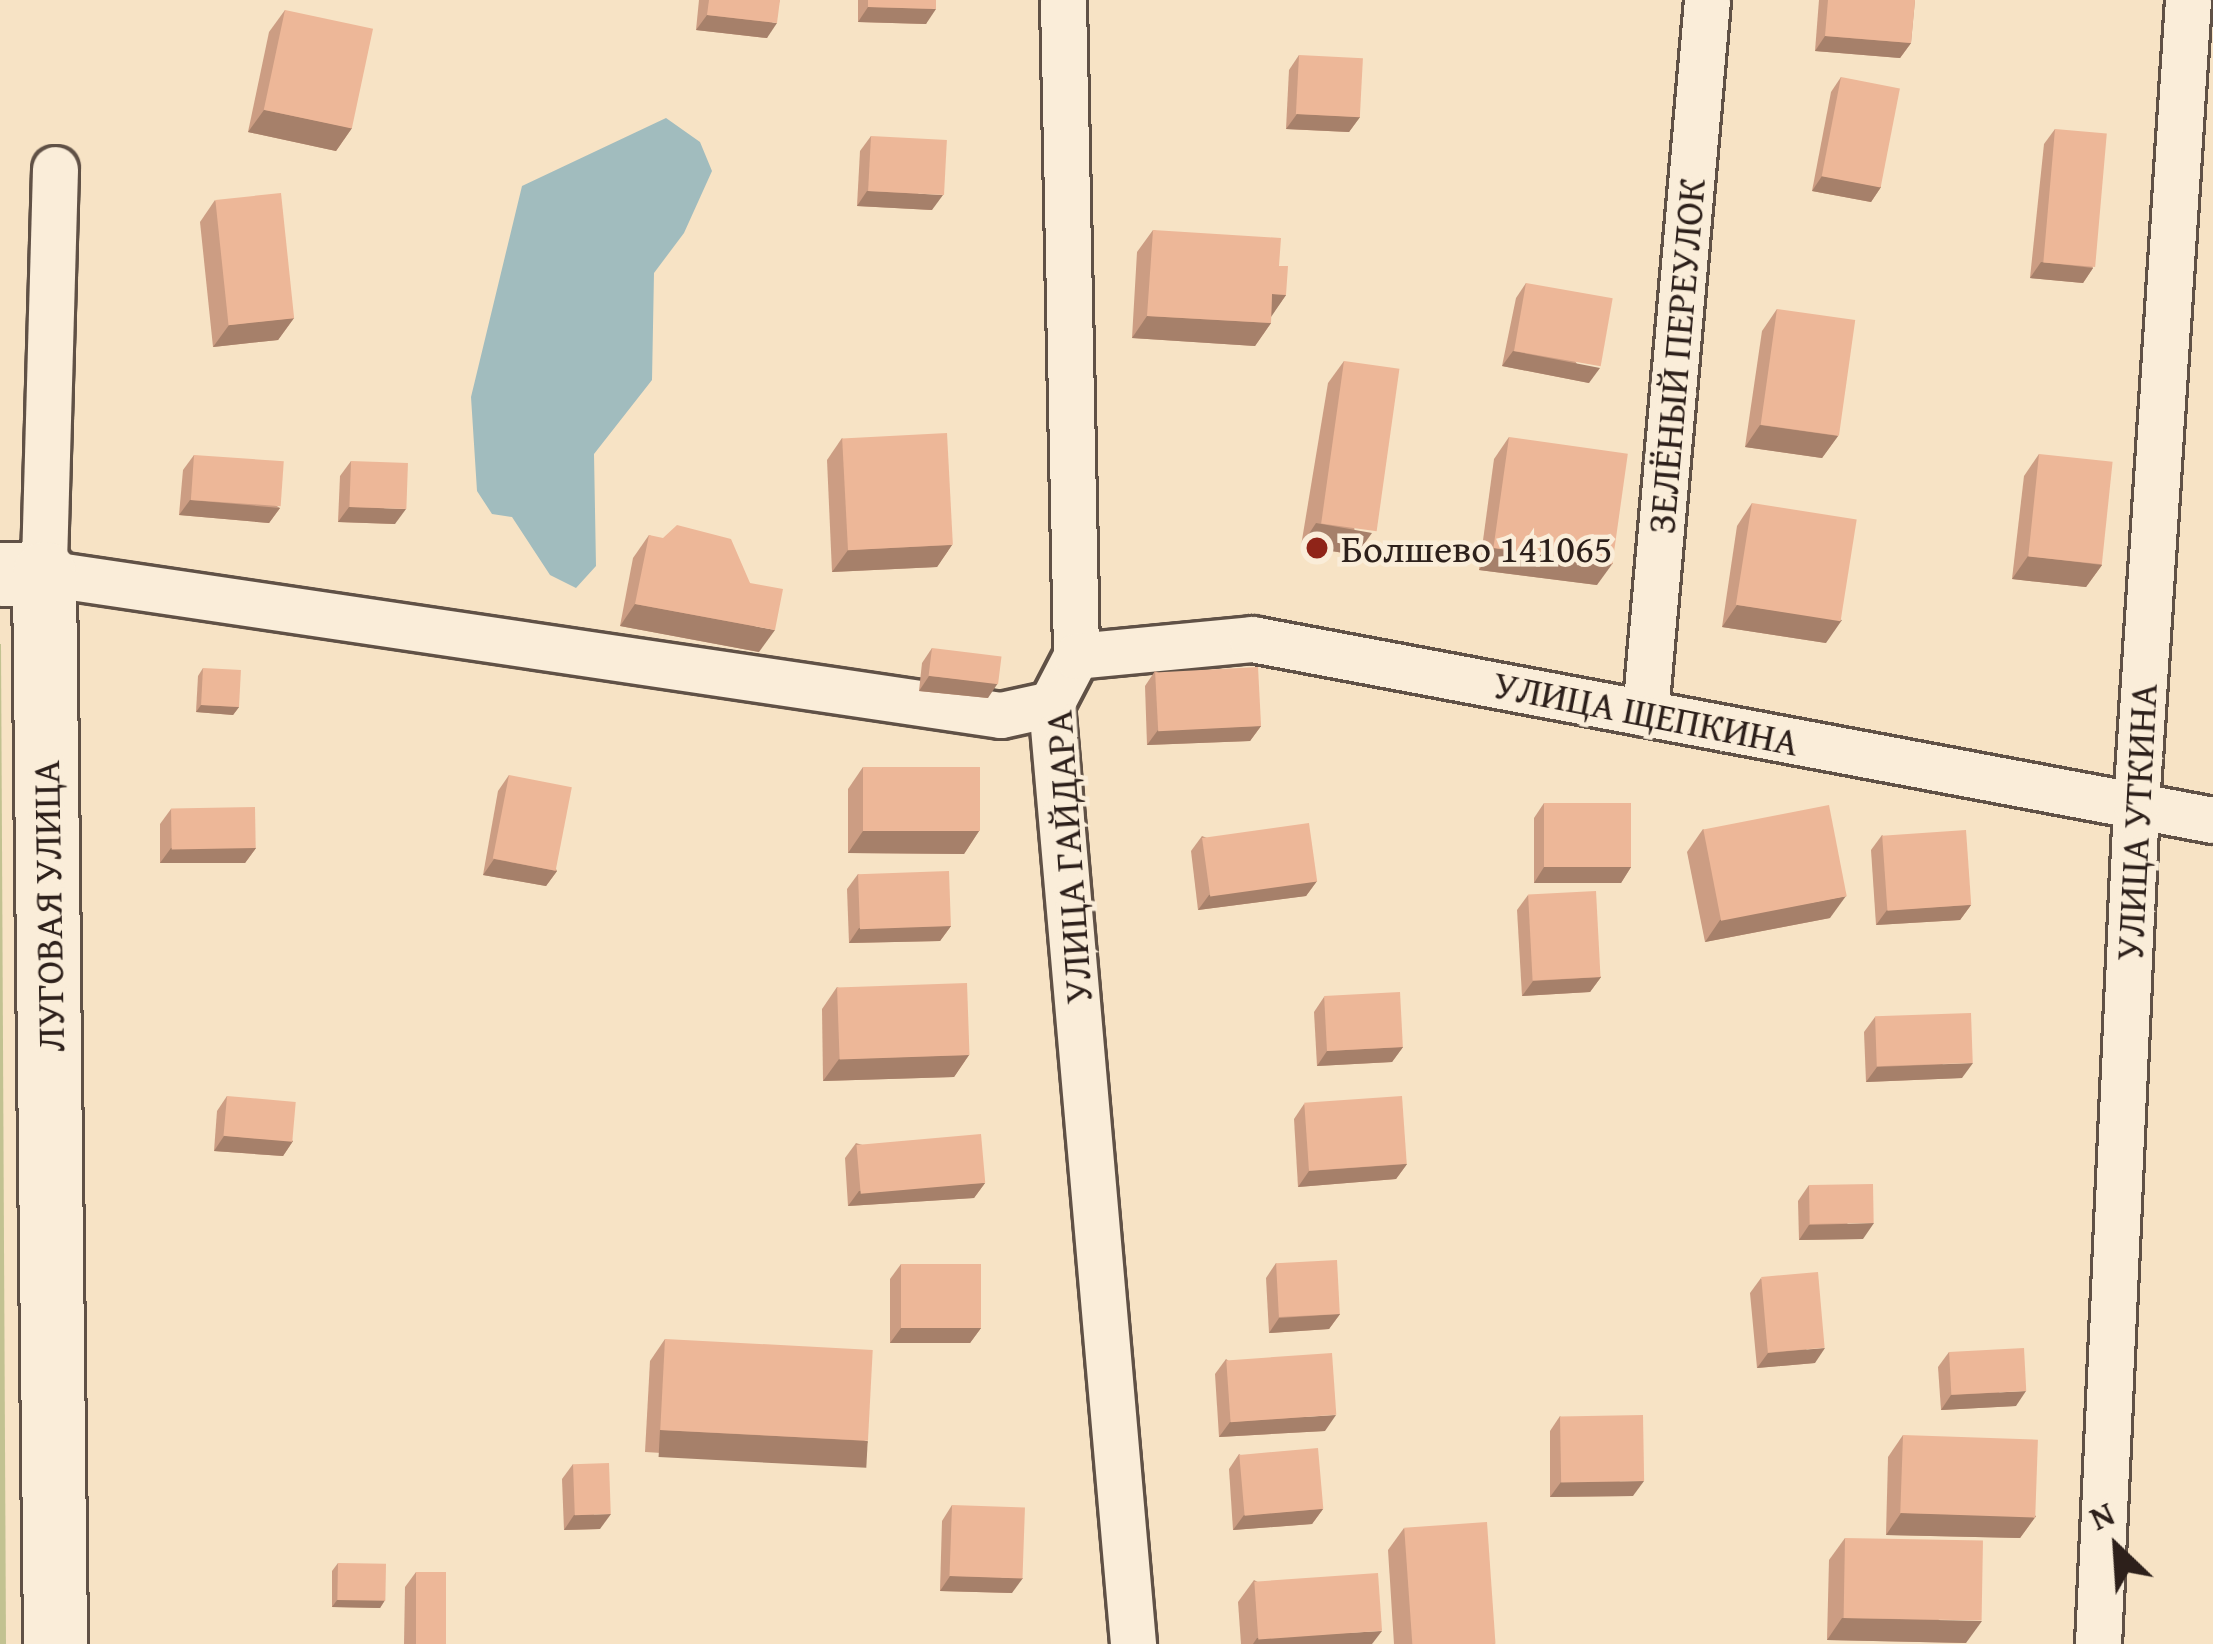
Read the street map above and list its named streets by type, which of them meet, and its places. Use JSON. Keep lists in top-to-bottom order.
{
  "streets": {
    "street": [
      "ЗЕЛЁНЫЙ ПЕРЕУЛОК",
      "УЛИЦА ЩЕПКИНА",
      "УЛИЦА УТКИНА",
      "УЛИЦА ГАЙДАРА",
      "ЛУГОВАЯ УЛИЦА"
    ]
  },
  "crossings": [
    ["ЗЕЛЁНЫЙ ПЕРЕУЛОК", "УЛИЦА ЩЕПКИНА"],
    ["УЛИЦА ЩЕПКИНА", "УЛИЦА УТКИНА"],
    ["УЛИЦА ЩЕПКИНА", "УЛИЦА ГАЙДАРА"]
  ],
  "places": ["Болшево 141065"],
  "north": "top left"
}
